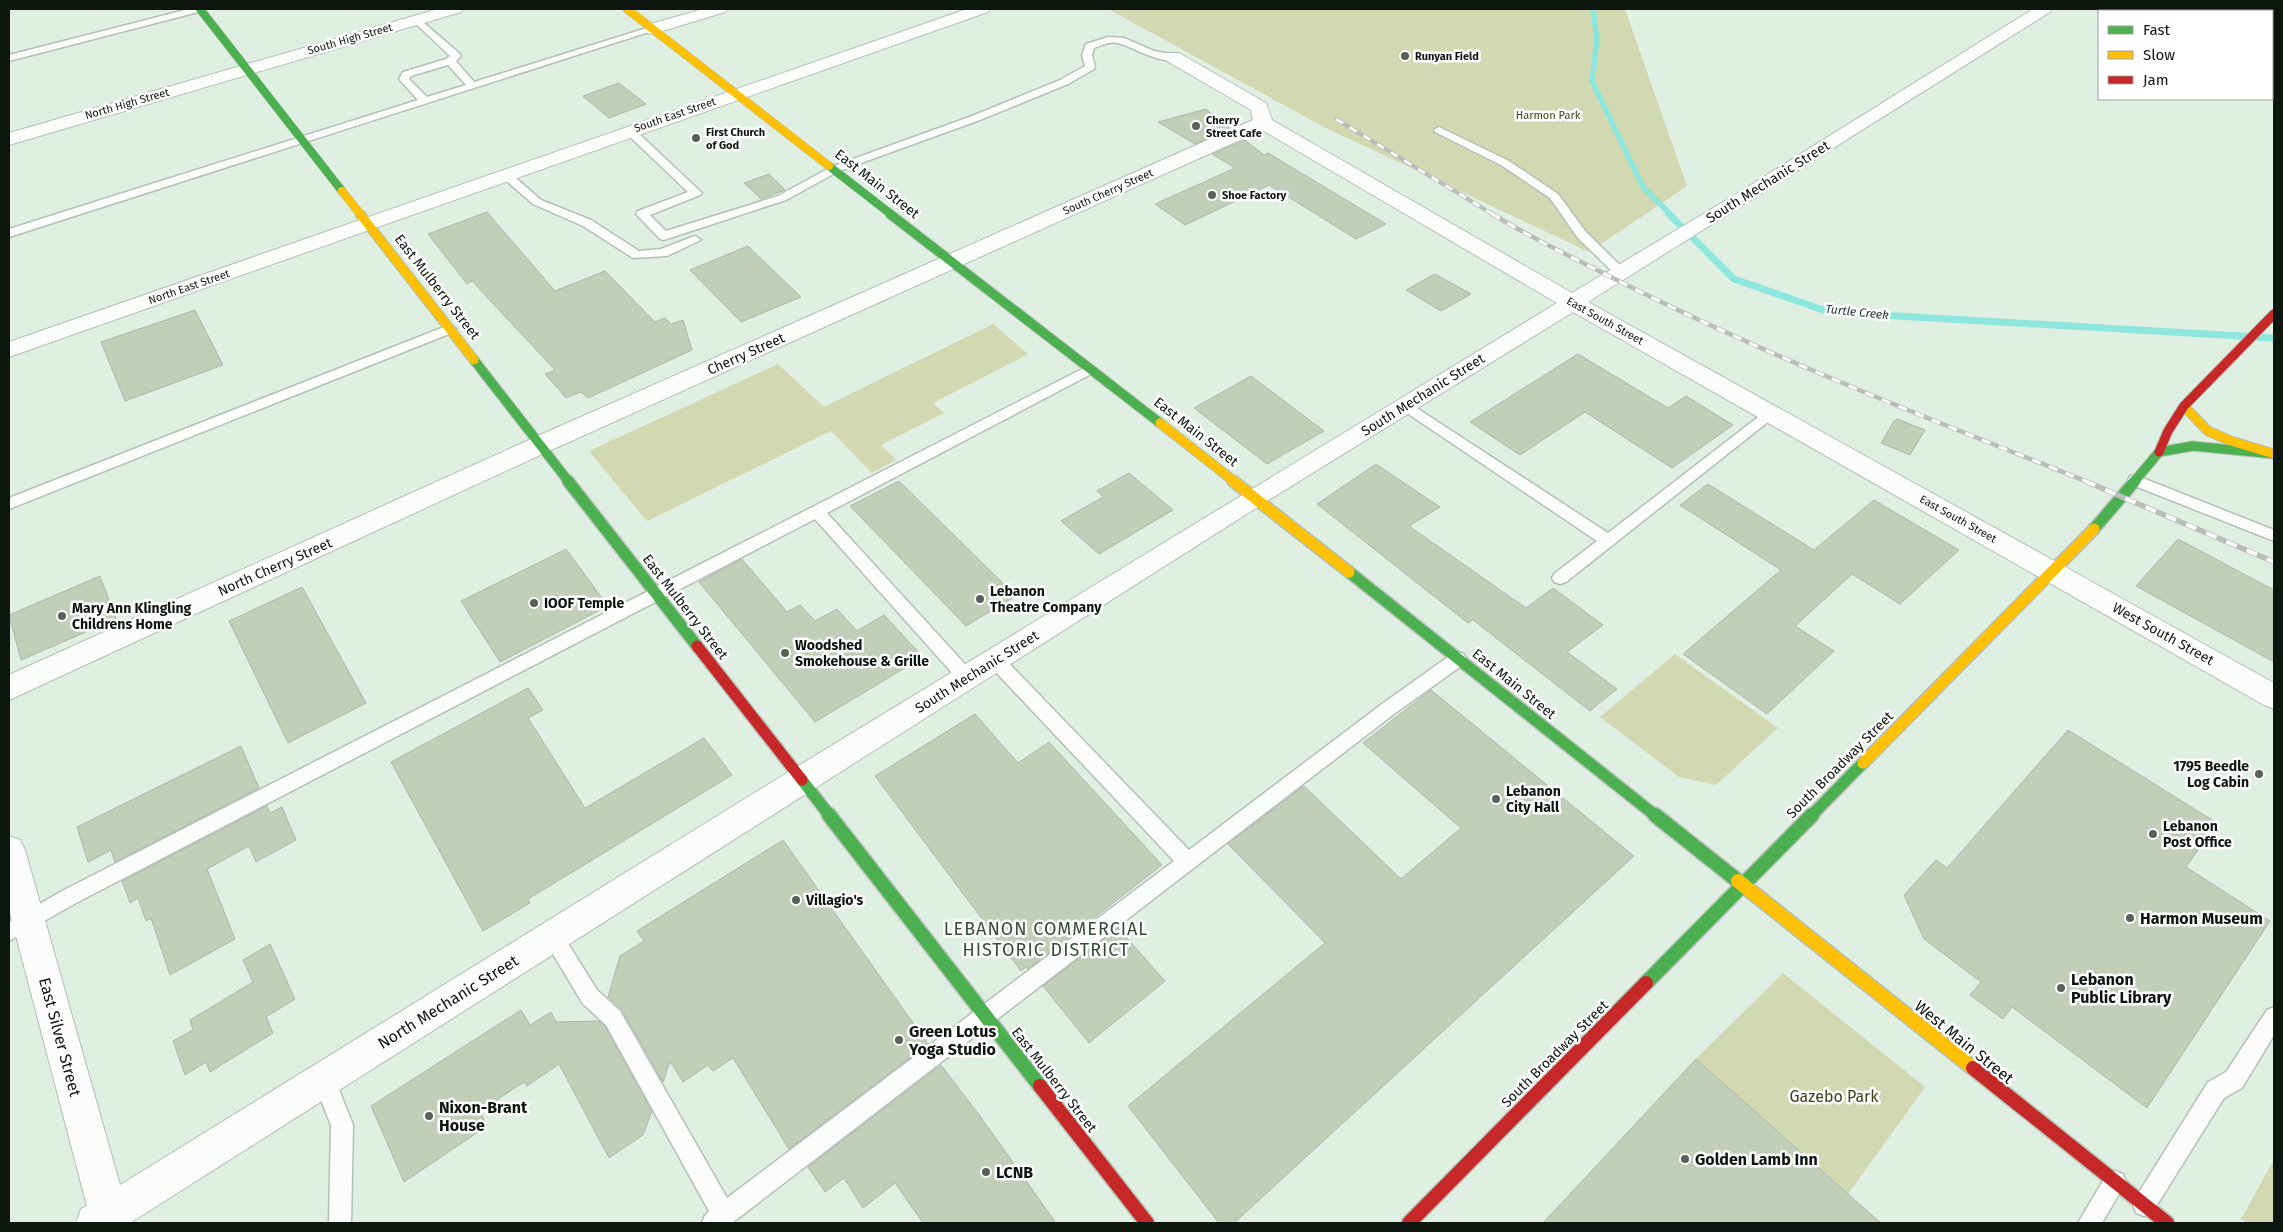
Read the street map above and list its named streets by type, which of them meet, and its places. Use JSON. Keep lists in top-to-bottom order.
{
  "streets": {
    "main road": [
      "East Main Street",
      "East Mulberry Street",
      "South Broadway Street",
      "West Main Street"
    ],
    "street": [
      "South High Street",
      "North High Street",
      "South East Street",
      "South Mechanic Street",
      "South Cherry Street",
      "North East Street",
      "East South Street",
      "Cherry Street",
      "North Cherry Street",
      "West South Street",
      "North Mechanic Street",
      "East Silver Street"
    ]
  },
  "crossings": [
    ["South High Street", "North High Street"],
    ["South High Street", "East Mulberry Street"],
    ["North High Street", "East Mulberry Street"],
    ["South East Street", "East Main Street"],
    ["South East Street", "North East Street"],
    ["South East Street", "East Mulberry Street"],
    ["South Mechanic Street", "East Main Street"],
    ["South Mechanic Street", "East Mulberry Street"],
    ["South Mechanic Street", "East South Street"],
    ["South Mechanic Street", "North Mechanic Street"],
    ["East Main Street", "South Cherry Street"],
    ["East Main Street", "Cherry Street"],
    ["East Main Street", "South Broadway Street"],
    ["East Main Street", "West Main Street"],
    ["South Cherry Street", "East South Street"],
    ["South Cherry Street", "Cherry Street"],
    ["North East Street", "East Mulberry Street"],
    ["East Mulberry Street", "Cherry Street"],
    ["East Mulberry Street", "North Cherry Street"],
    ["East Mulberry Street", "North Mechanic Street"],
    ["East South Street", "West South Street"],
    ["East South Street", "South Broadway Street"],
    ["Cherry Street", "North Cherry Street"],
    ["West South Street", "South Broadway Street"],
    ["South Broadway Street", "West Main Street"],
    ["North Mechanic Street", "East Silver Street"]
  ],
  "districts": ["LEBANON COMMERCIAL HISTORIC DISTRICT"],
  "water": ["Turtle Creek"],
  "parks": ["Harmon Park", "Gazebo Park"],
  "places": [
    "Runyan Field",
    "Cherry Street Cafe",
    "First Church of God",
    "Shoe Factory",
    "Lebanon Theatre Company",
    "IOOF Temple",
    "Mary Ann Klingling Childrens Home",
    "Woodshed Smokehouse & Grille",
    "1795 Beedle Log Cabin",
    "Lebanon City Hall",
    "Lebanon Post Office",
    "Villagio's",
    "Harmon Museum",
    "Lebanon Public Library",
    "Green Lotus Yoga Studio",
    "Nixon-Brant House",
    "Golden Lamb Inn",
    "LCNB"
  ],
  "legend": ["Fast", "Slow", "Jam"]
}
